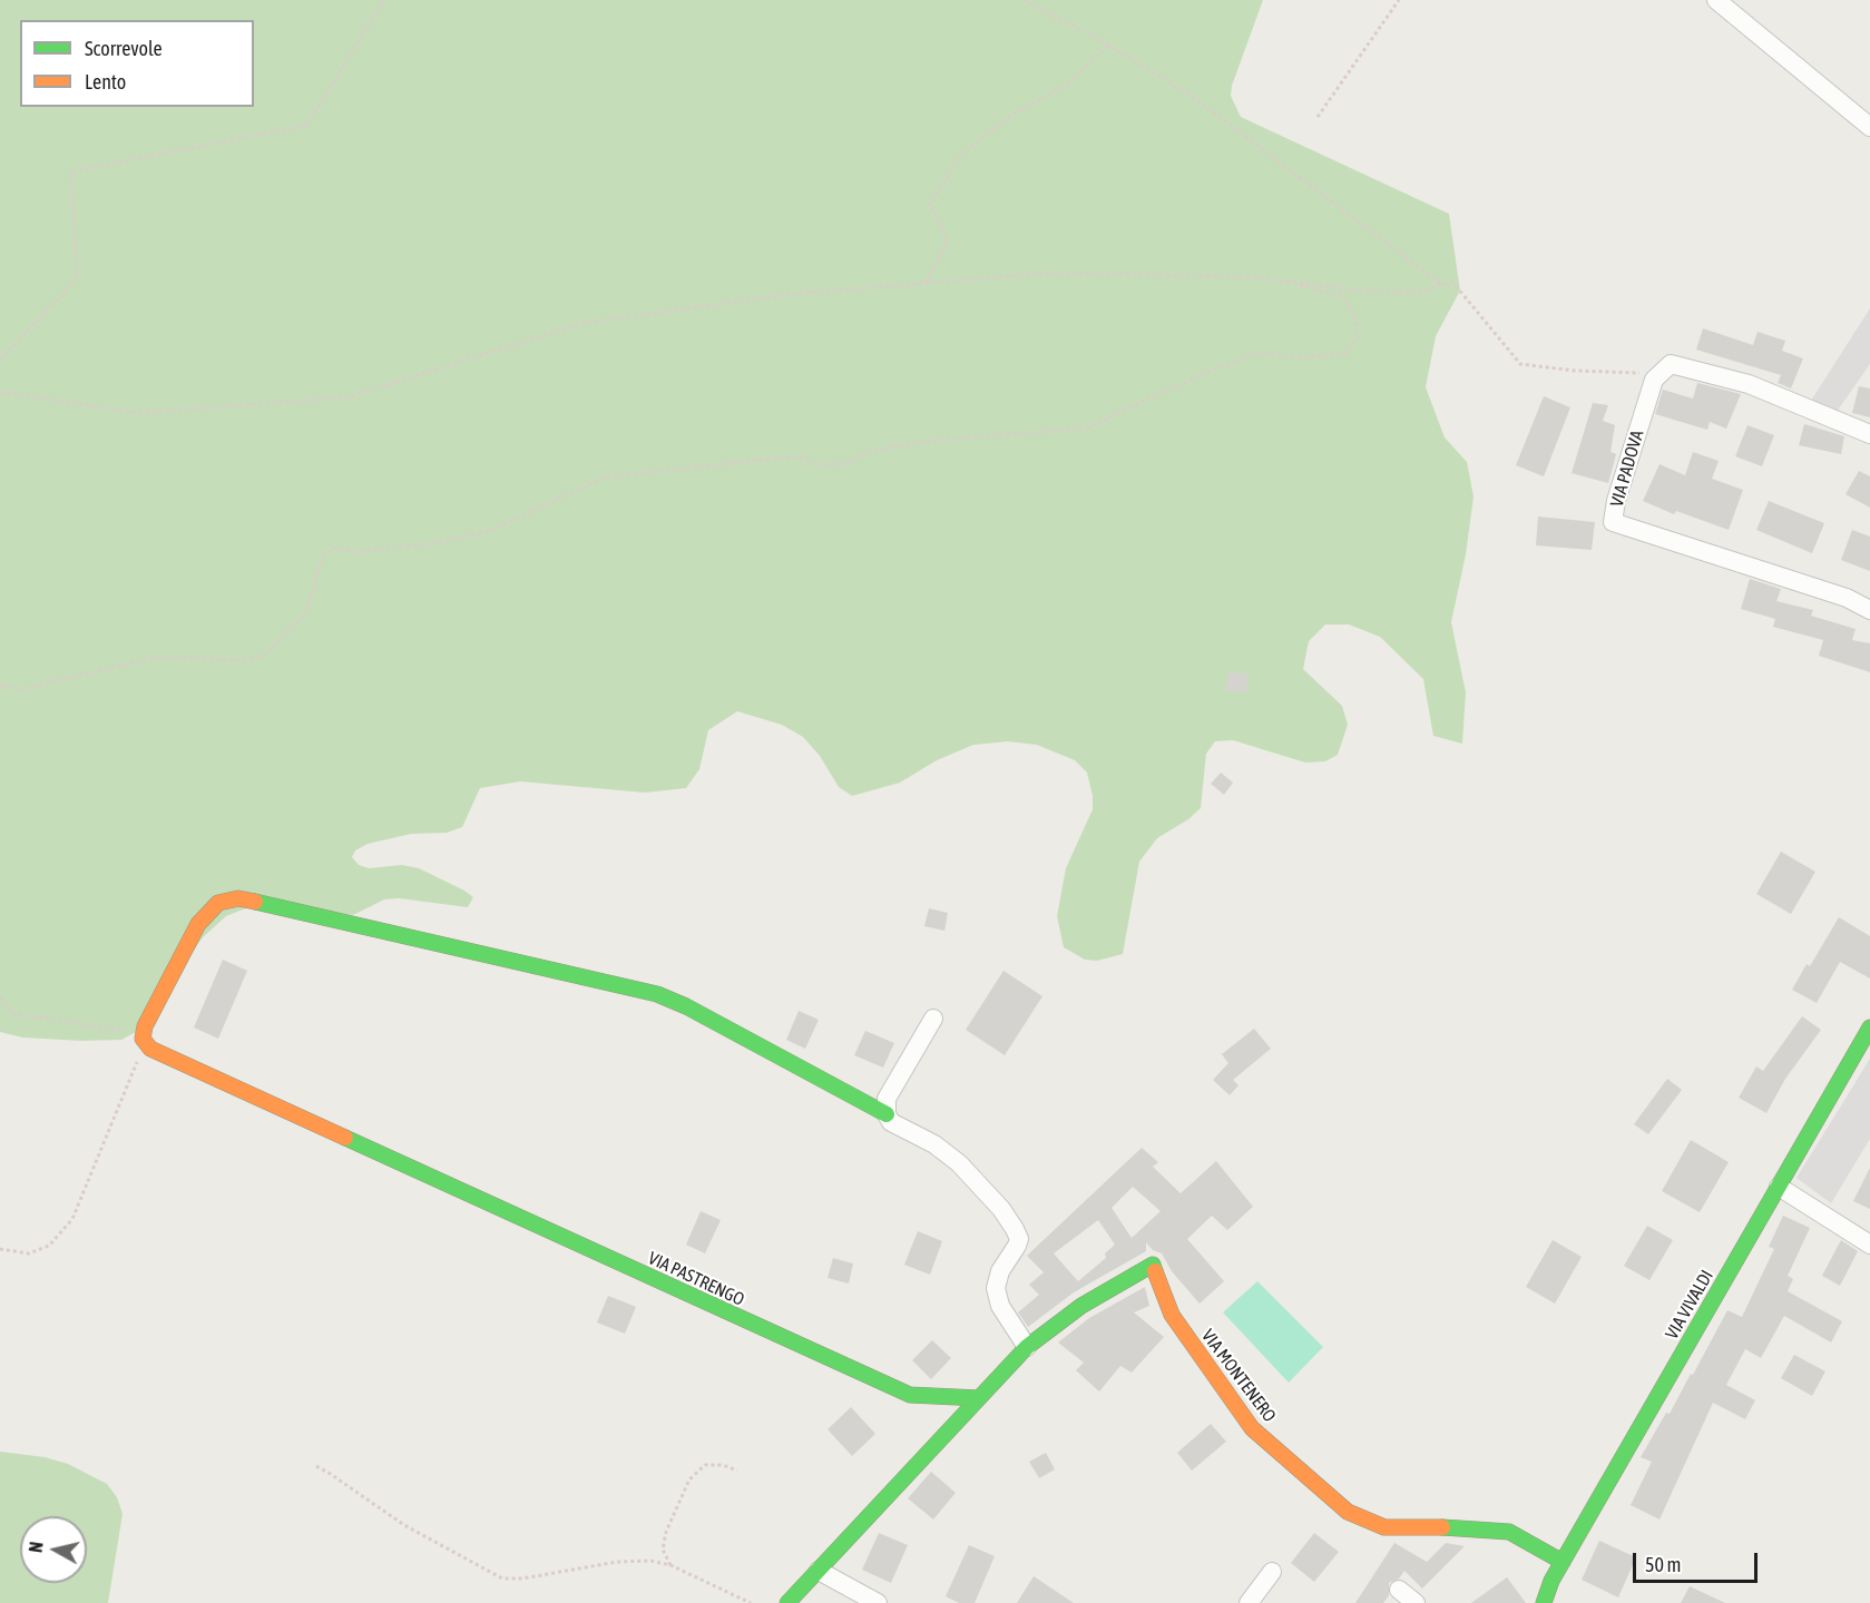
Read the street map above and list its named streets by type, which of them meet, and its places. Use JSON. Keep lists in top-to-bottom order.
{
  "streets": {
    "street": [
      "VIA PADOVA",
      "VIA PASTRENGO",
      "VIA VIVALDI",
      "VIA MONTENERO"
    ]
  },
  "crossings": [
    ["VIA PASTRENGO", "VIA MONTENERO"],
    ["VIA VIVALDI", "VIA MONTENERO"]
  ],
  "legend": ["Scorrevole", "Lento"],
  "scale_bar": "50 m",
  "north": "left"
}
